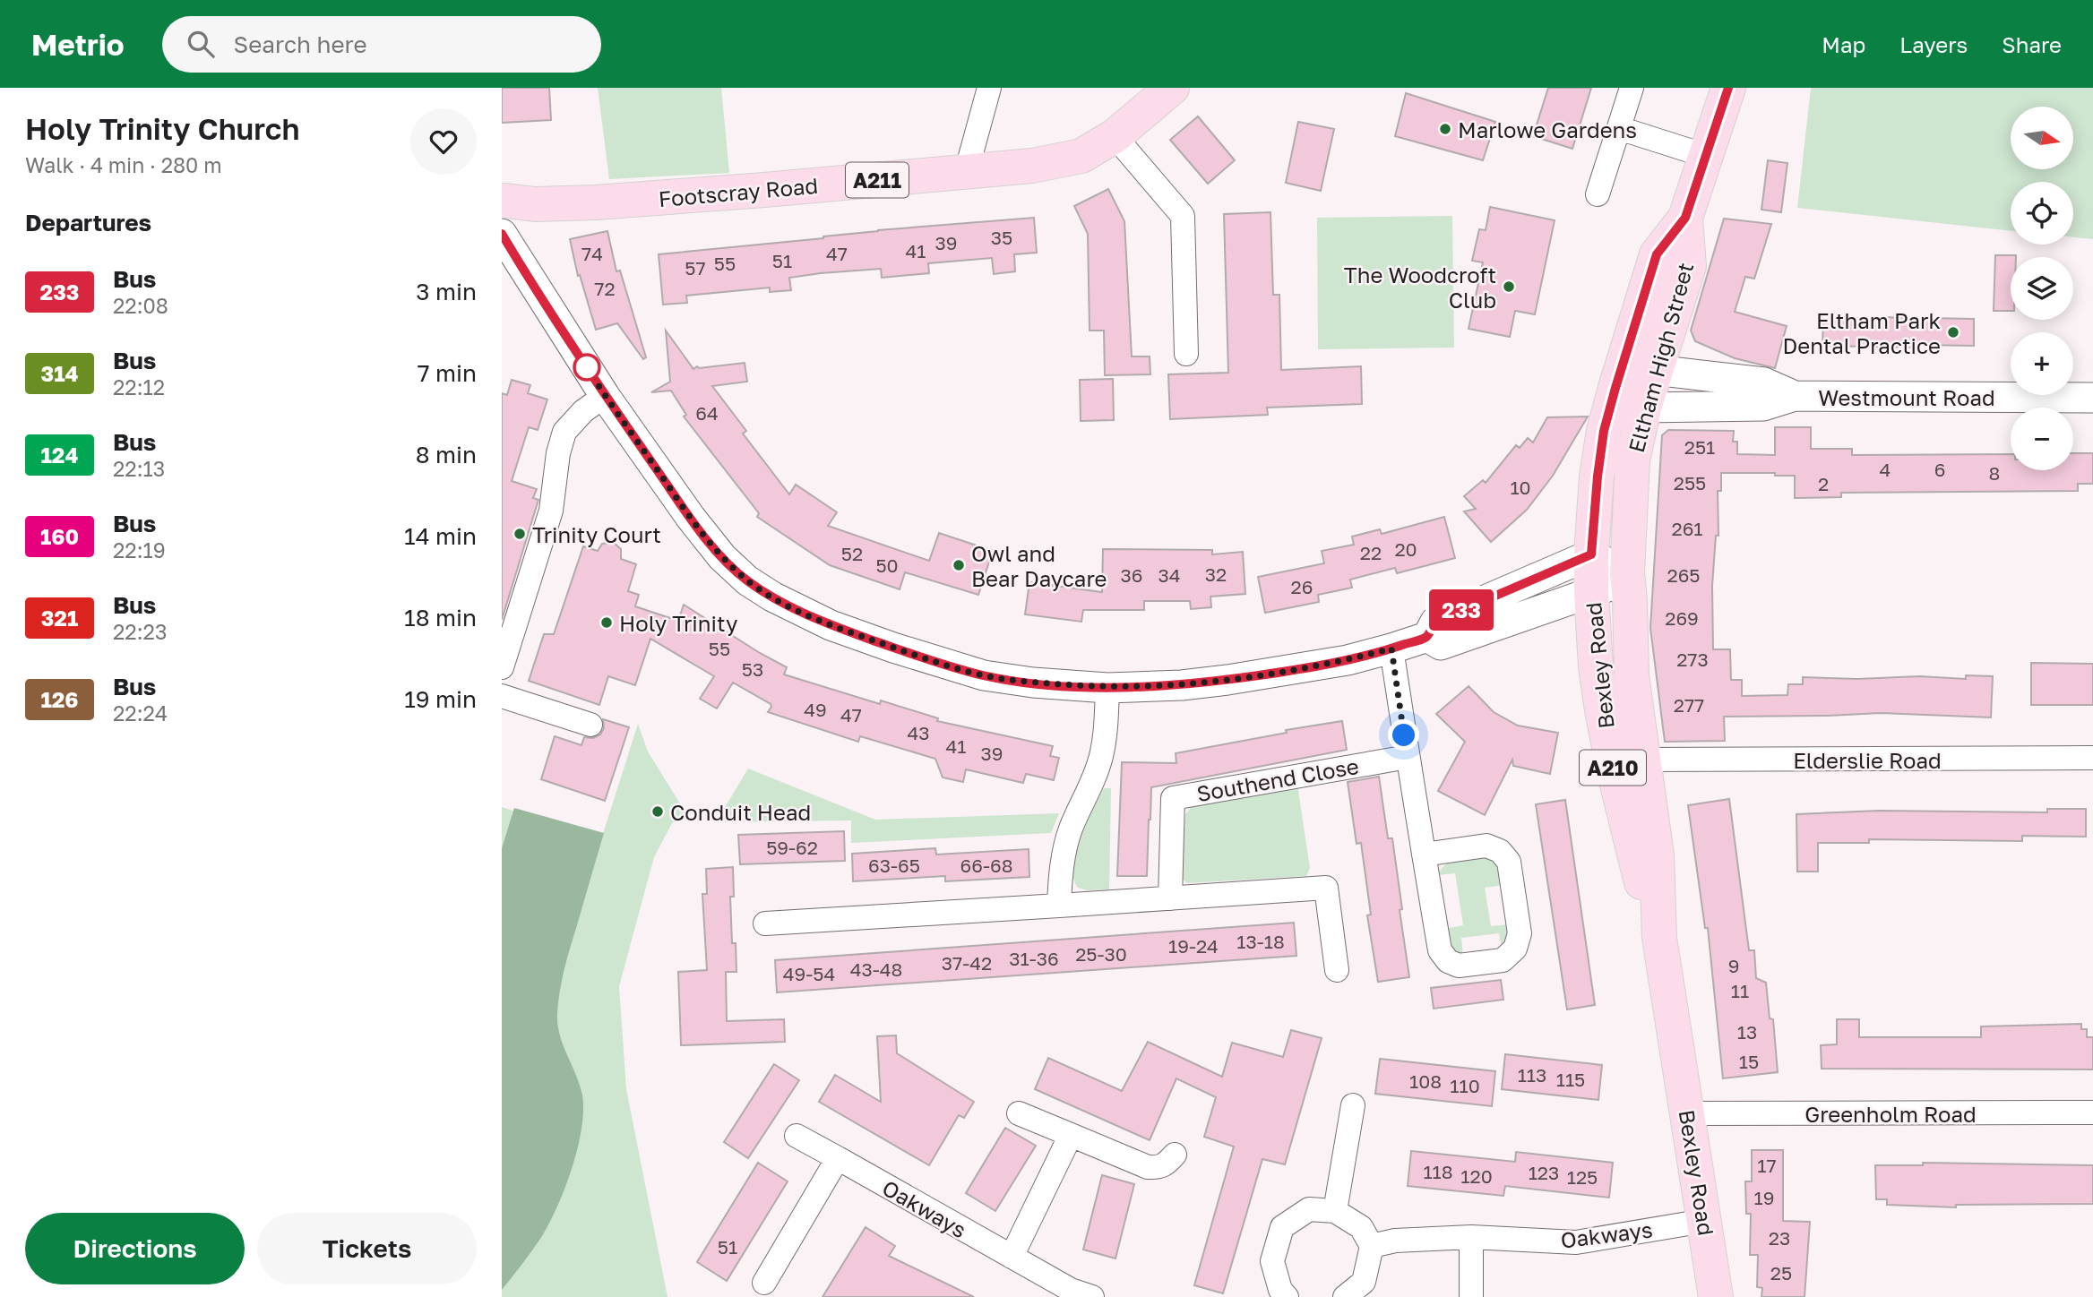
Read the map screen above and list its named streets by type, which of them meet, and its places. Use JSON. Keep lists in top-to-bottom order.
{
  "streets": {
    "main road": [
      "A211",
      "Footscray Road",
      "Eltham High Street",
      "Bexley Road",
      "A210"
    ],
    "street": [
      "Westmount Road",
      "Elderslie Road",
      "Southend Close",
      "Greenholm Road",
      "Oakways"
    ]
  },
  "crossings": [
    ["Eltham High Street", "Westmount Road"],
    ["Eltham High Street", "Bexley Road"],
    ["Bexley Road", "Elderslie Road"],
    ["Bexley Road", "Greenholm Road"],
    ["Bexley Road", "Oakways"]
  ],
  "places": [
    "Marlowe Gardens",
    "The Woodcroft Club",
    "Eltham Park Dental Practice",
    "Trinity Court",
    "Owl and Bear Daycare",
    "Holy Trinity",
    "Conduit Head"
  ],
  "lines": ["bus line 233"],
  "house_numbers": [
    "35",
    "39",
    "41",
    "74",
    "47",
    "51",
    "55",
    "57",
    "72",
    "64",
    "251",
    "4",
    "6",
    "8",
    "255",
    "2",
    "10",
    "261",
    "20",
    "22",
    "52",
    "50",
    "32",
    "36",
    "34",
    "265",
    "26",
    "269",
    "55",
    "273",
    "53",
    "277",
    "49",
    "47",
    "43",
    "41",
    "39",
    "59-62",
    "63-65",
    "66-68",
    "13-18",
    "19-24",
    "25-30",
    "31-36",
    "37-42",
    "9",
    "43-48",
    "49-54",
    "11",
    "13",
    "15",
    "113",
    "115",
    "108",
    "110",
    "17",
    "118",
    "123",
    "120",
    "125",
    "19",
    "23",
    "51",
    "25"
  ],
  "north": "right",
  "page": {
    "header": "Metrio",
    "search": "Search here",
    "nav": ["Map", "Layers", "Share"],
    "heading": [
      ["Holy Trinity Church", "Walk · 4 min · 280 m"],
      "Departures"
    ],
    "on_map": "233",
    "map_buttons": ["+", "−"],
    "list": [
      {
        "mark": "233",
        "name": "Bus",
        "note": "22:08",
        "value": "3 min"
      },
      {
        "mark": "314",
        "name": "Bus",
        "note": "22:12",
        "value": "7 min"
      },
      {
        "mark": "124",
        "name": "Bus",
        "note": "22:13",
        "value": "8 min"
      },
      {
        "mark": "160",
        "name": "Bus",
        "note": "22:19",
        "value": "14 min"
      },
      {
        "mark": "321",
        "name": "Bus",
        "note": "22:23",
        "value": "18 min"
      },
      {
        "mark": "126",
        "name": "Bus",
        "note": "22:24",
        "value": "19 min"
      }
    ],
    "buttons": ["Directions", "Tickets"]
  }
}
